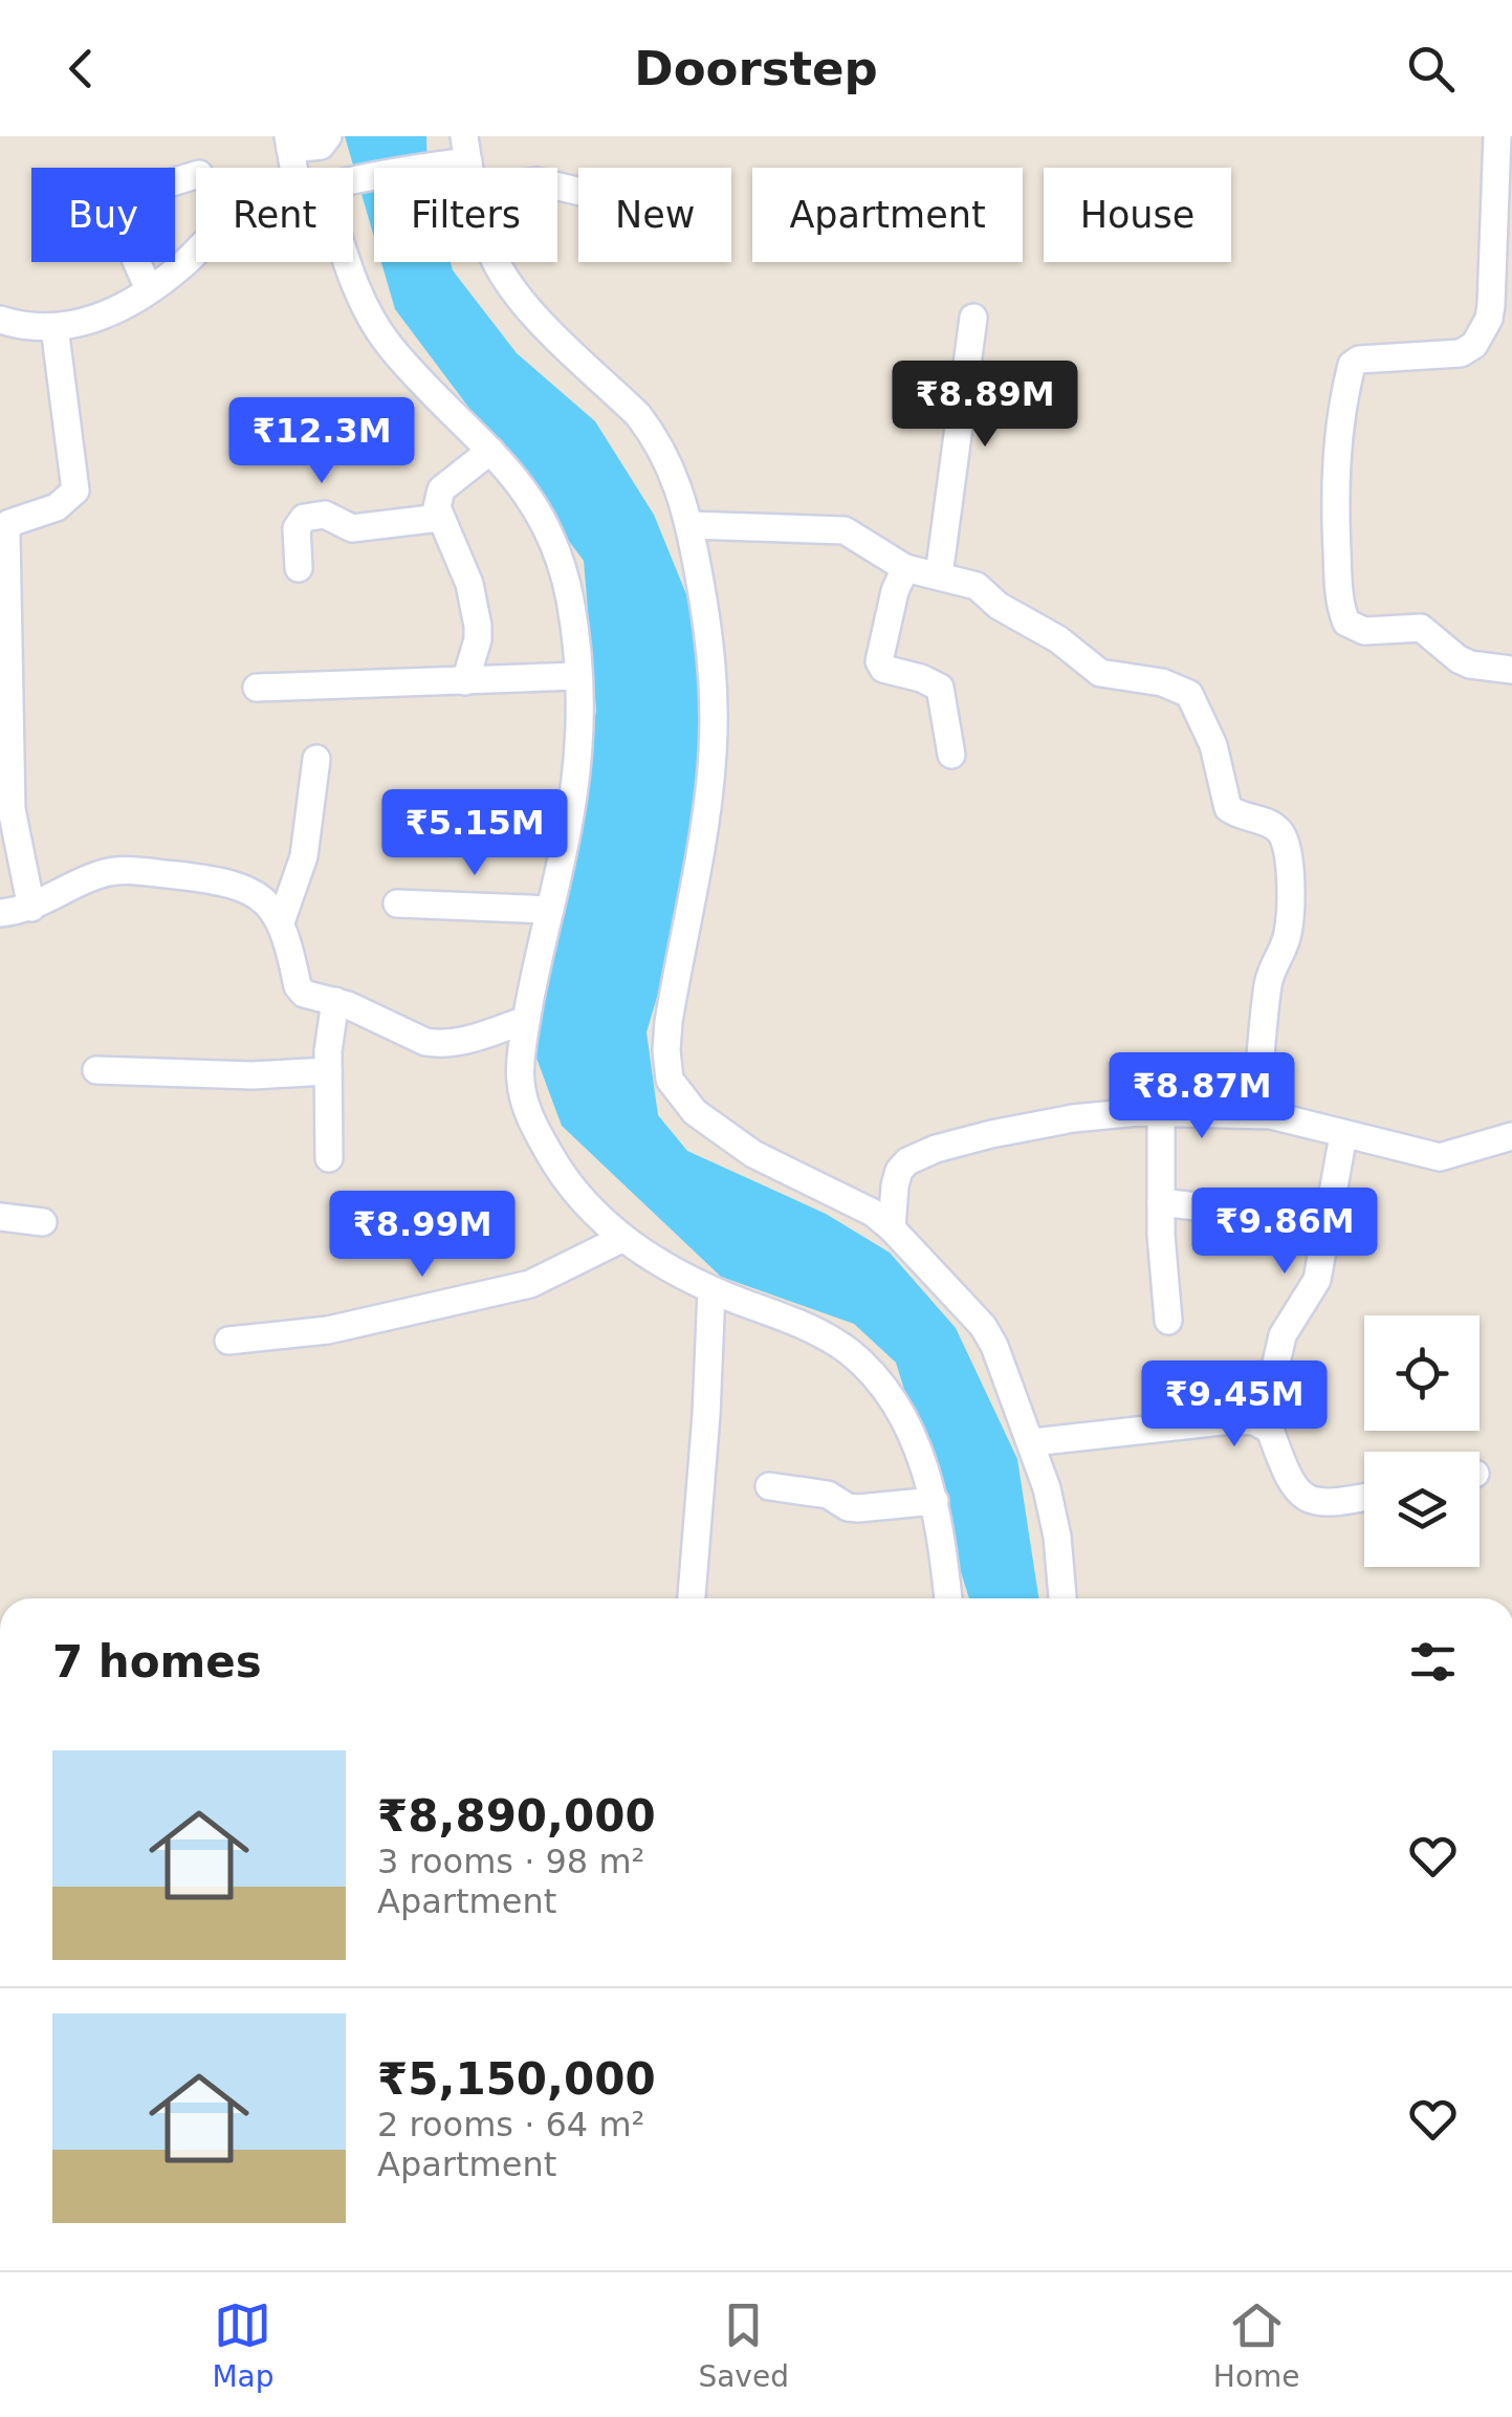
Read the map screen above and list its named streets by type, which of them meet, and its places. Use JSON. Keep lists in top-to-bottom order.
{
  "page": {
    "header": "Doorstep",
    "chip": [
      "Buy",
      "Rent",
      "Filters",
      "New",
      "Apartment",
      "House"
    ],
    "price": [
      "₹8.89M",
      "₹12.3M",
      "₹5.15M",
      "₹8.87M",
      "₹9.86M",
      "₹8.99M",
      "₹9.45M"
    ],
    "heading": "7 homes",
    "list": [
      {
        "name": "₹8,890,000",
        "note": "3 rooms · 98 m² · Apartment"
      },
      {
        "name": "₹5,150,000",
        "note": "2 rooms · 64 m² · Apartment"
      }
    ],
    "tabs": ["Map", "Saved", "Home"]
  }
}
